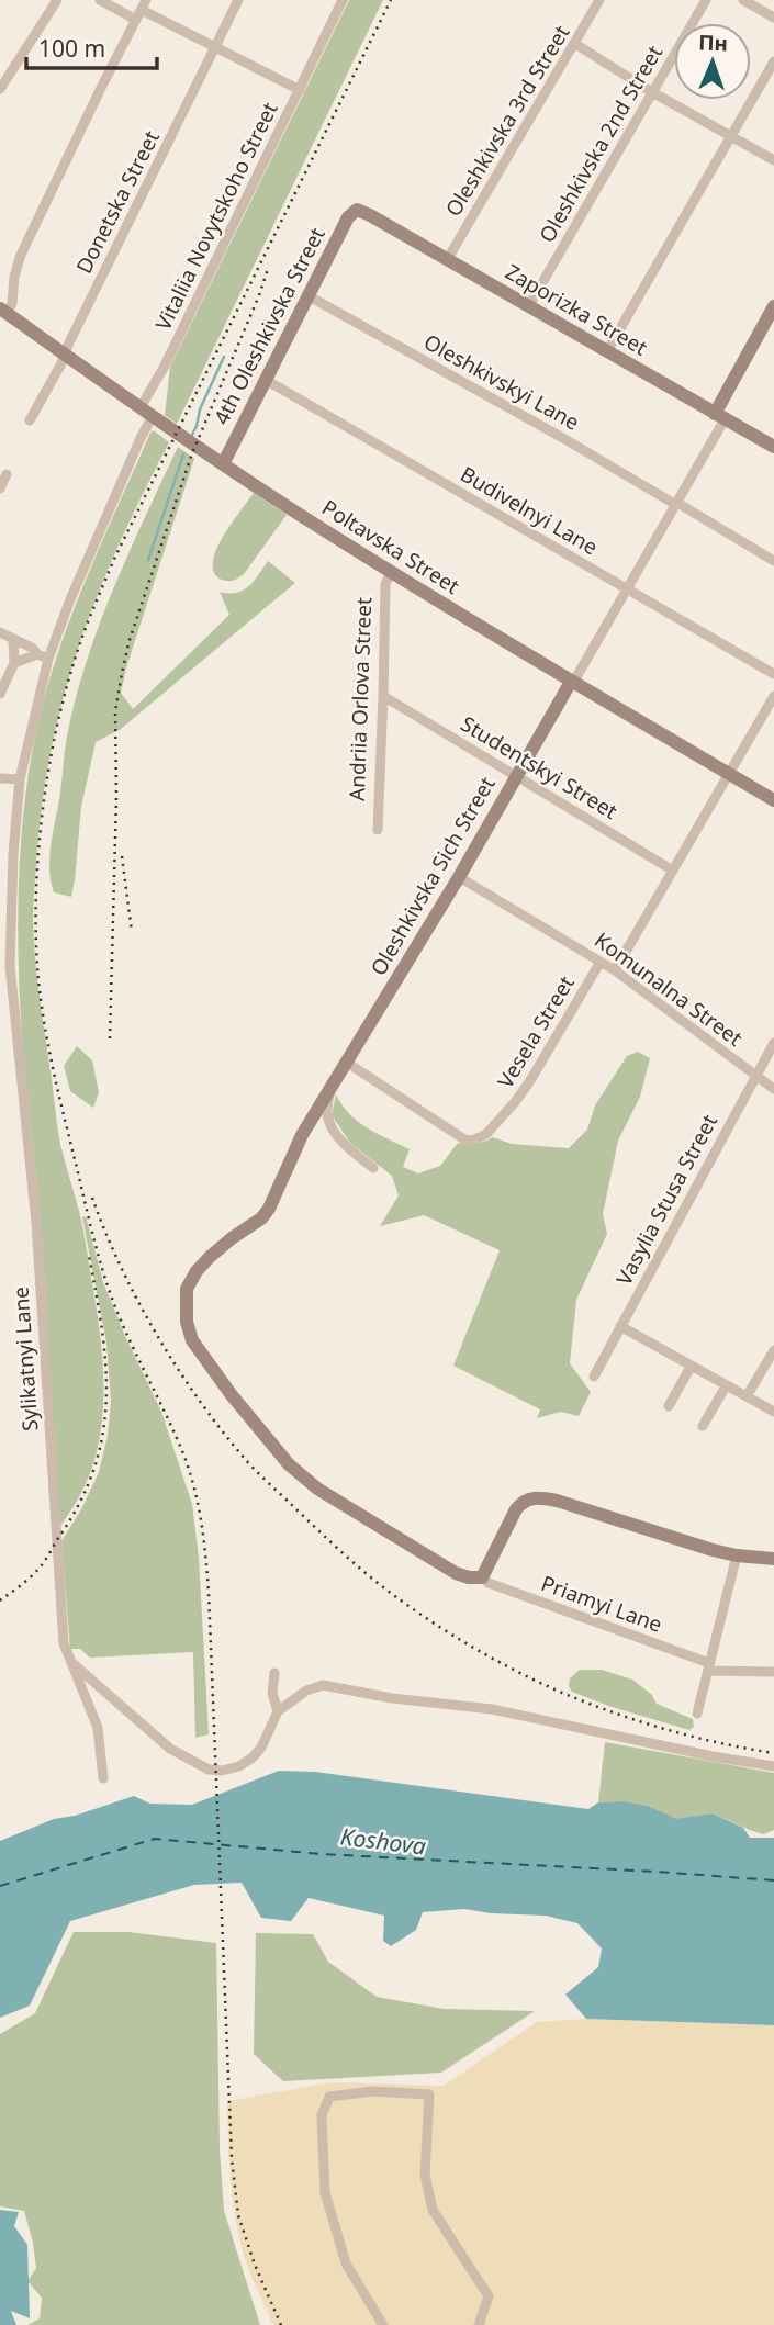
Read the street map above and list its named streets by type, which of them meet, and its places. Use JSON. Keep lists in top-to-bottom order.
{
  "streets": {
    "street": [
      "Oleshkivska 3rd Street",
      "Oleshkivska 2nd Street",
      "Donetska Street",
      "Vitaliia Novytskoho Street",
      "Zaporizka Street",
      "4th Oleshkivska Street",
      "Oleshkivskyi Lane",
      "Budivelnyi Lane",
      "Poltavska Street",
      "Andriia Orlova Street",
      "Studentskyi Street",
      "Oleshkivska Sich Street",
      "Komunalna Street",
      "Vesela Street",
      "Vasylia Stusa Street",
      "Sylikatnyi Lane",
      "Priamyi Lane"
    ]
  },
  "crossings": [
    ["Oleshkivska 3rd Street", "Zaporizka Street"],
    ["Oleshkivska 2nd Street", "Zaporizka Street"],
    ["Donetska Street", "Poltavska Street"],
    ["Vitaliia Novytskoho Street", "Poltavska Street"],
    ["Zaporizka Street", "4th Oleshkivska Street"],
    ["Zaporizka Street", "Oleshkivska Sich Street"],
    ["4th Oleshkivska Street", "Oleshkivskyi Lane"],
    ["4th Oleshkivska Street", "Budivelnyi Lane"],
    ["4th Oleshkivska Street", "Poltavska Street"],
    ["Oleshkivskyi Lane", "Oleshkivska Sich Street"],
    ["Budivelnyi Lane", "Oleshkivska Sich Street"],
    ["Poltavska Street", "Andriia Orlova Street"],
    ["Poltavska Street", "Oleshkivska Sich Street"],
    ["Andriia Orlova Street", "Studentskyi Street"],
    ["Studentskyi Street", "Oleshkivska Sich Street"],
    ["Oleshkivska Sich Street", "Komunalna Street"],
    ["Oleshkivska Sich Street", "Vesela Street"],
    ["Komunalna Street", "Vesela Street"],
    ["Komunalna Street", "Vasylia Stusa Street"]
  ],
  "water": ["Koshova"],
  "scale_bar": "100 m",
  "north": "top"
}
